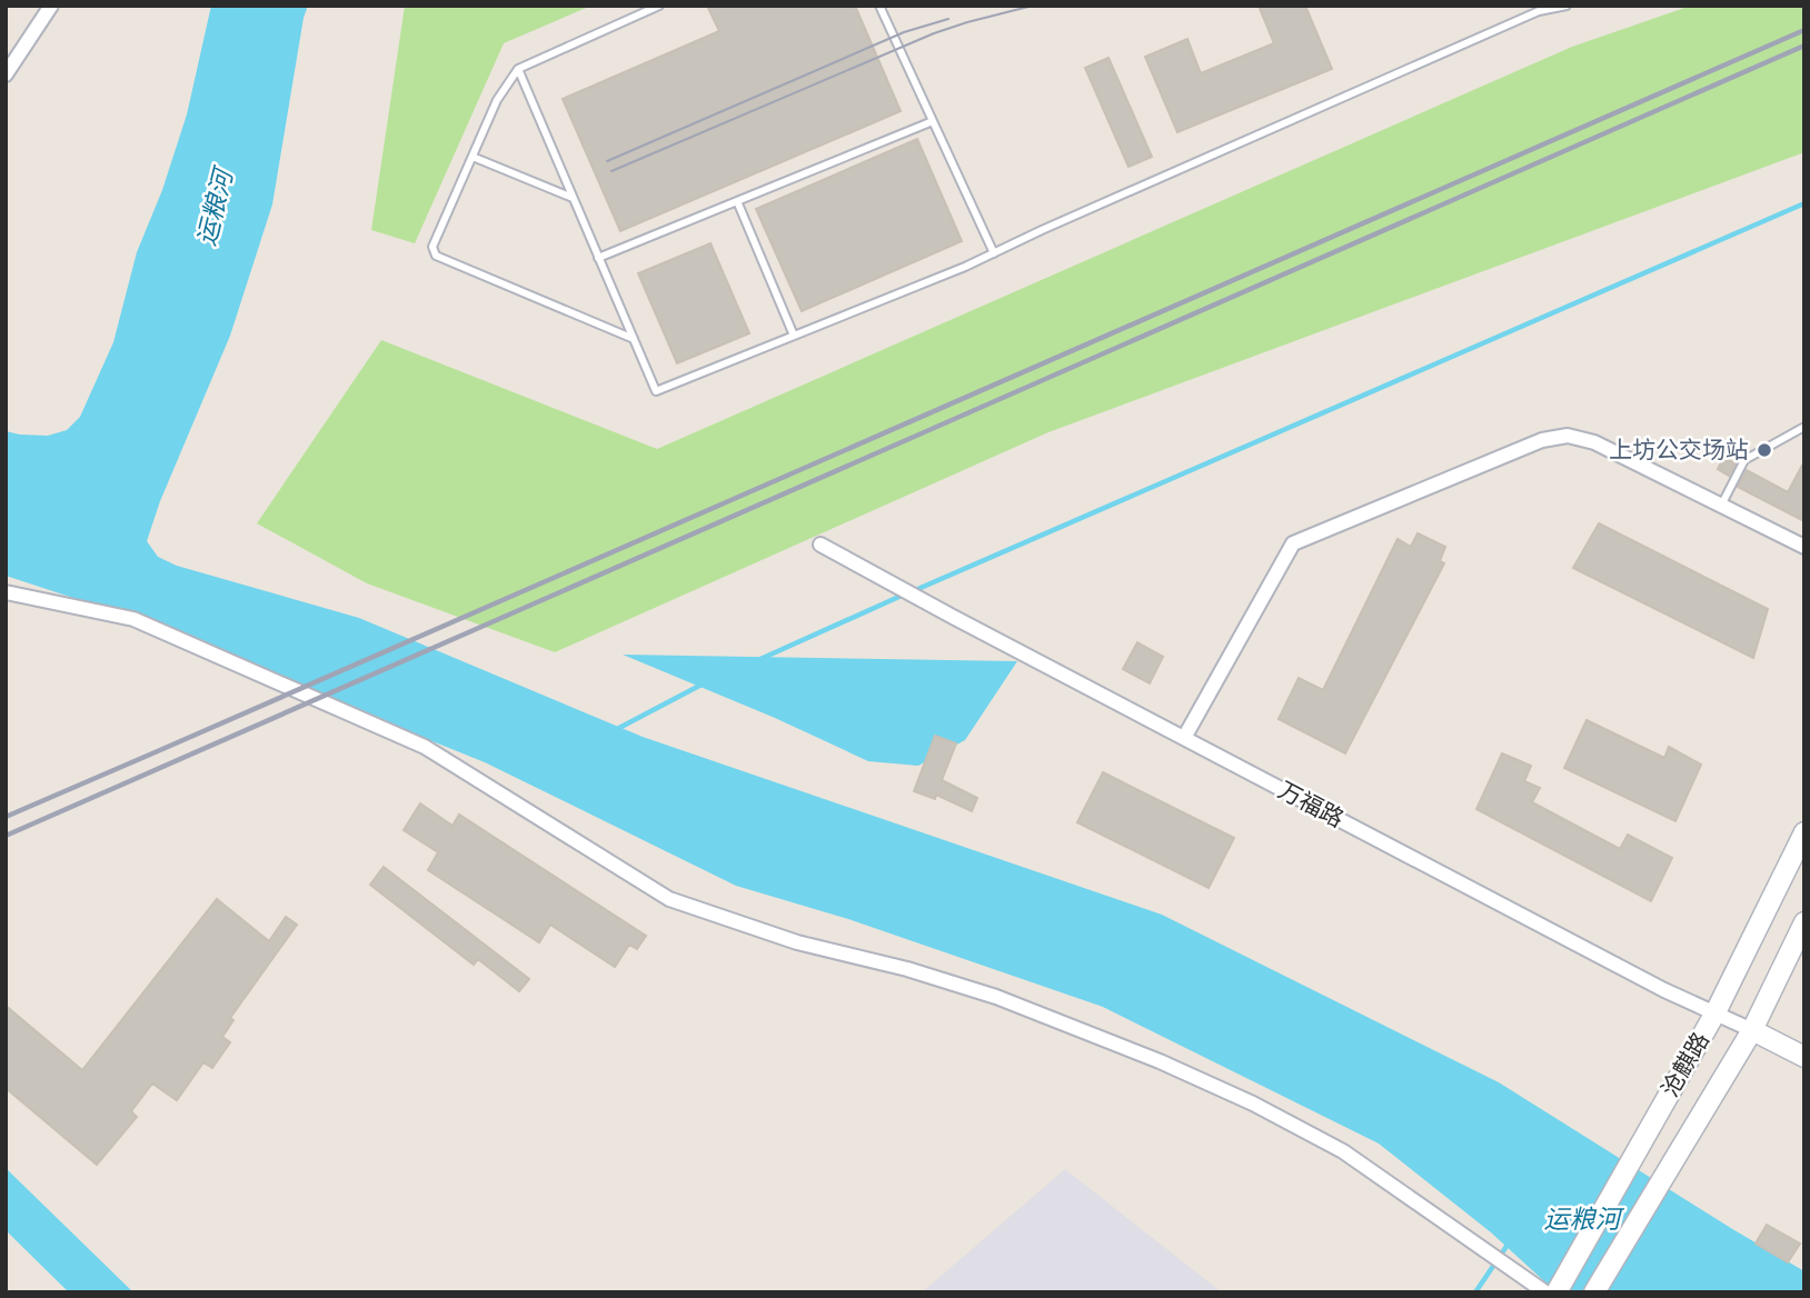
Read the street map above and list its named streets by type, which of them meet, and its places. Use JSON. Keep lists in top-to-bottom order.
{
  "streets": {
    "main road": ["万福路", "沧麒路"]
  },
  "crossings": [
    ["万福路", "沧麒路"]
  ],
  "water": ["运粮河"],
  "places": ["上坊公交场站"]
}
